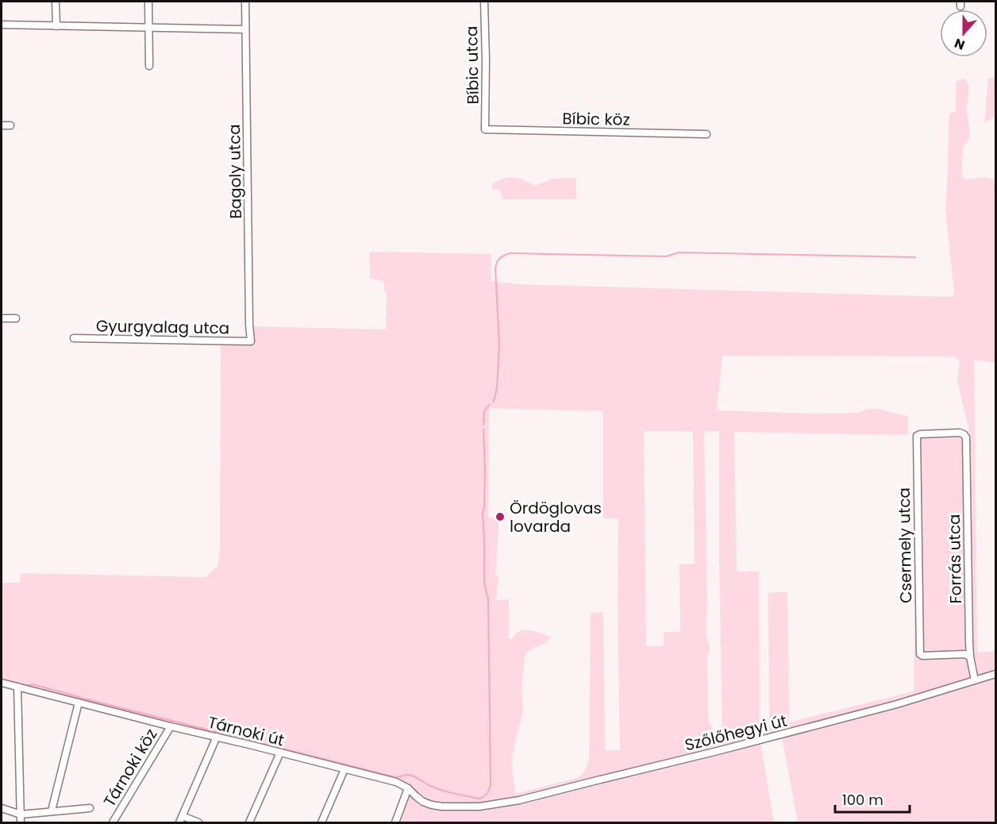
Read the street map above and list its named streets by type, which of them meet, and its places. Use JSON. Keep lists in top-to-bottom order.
{
  "streets": {
    "street": [
      "Bíbic utca",
      "Bíbic köz",
      "Bagoly utca",
      "Gyurgyalag utca",
      "Csermely utca",
      "Forrás utca",
      "Tárnoki út",
      "Szőlőhegyi út",
      "Tárnoki köz"
    ]
  },
  "crossings": [
    ["Bíbic utca", "Bíbic köz"],
    ["Bagoly utca", "Gyurgyalag utca"],
    ["Csermely utca", "Forrás utca"],
    ["Forrás utca", "Szőlőhegyi út"],
    ["Tárnoki út", "Szőlőhegyi út"],
    ["Tárnoki út", "Tárnoki köz"]
  ],
  "places": ["Ördöglovas lovarda"],
  "scale_bar": "100 m",
  "north": "bottom"
}
